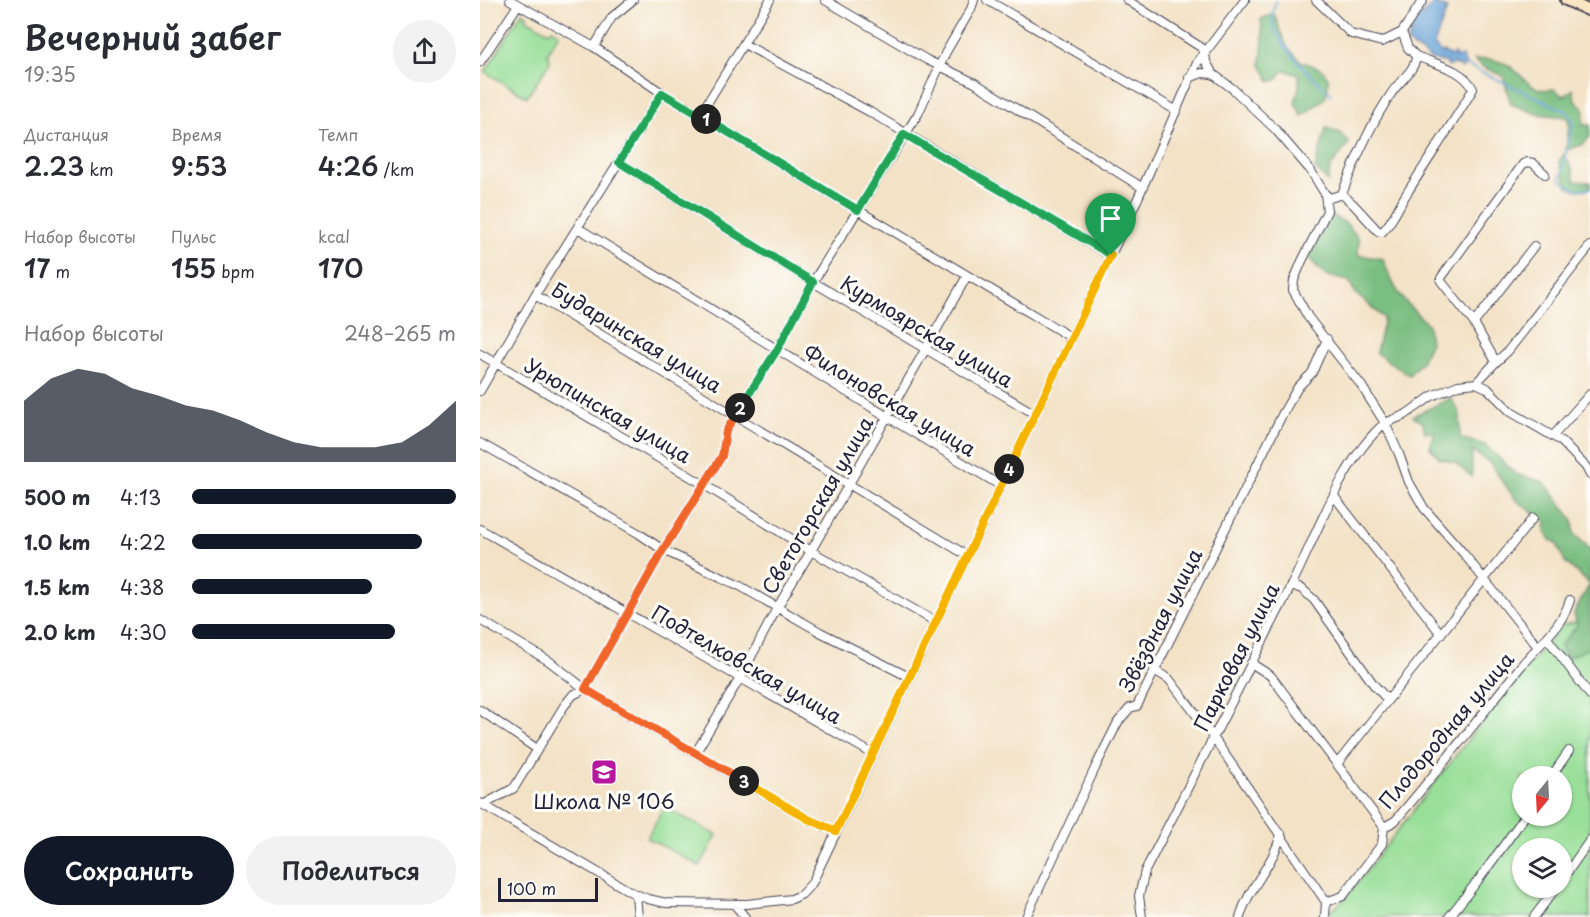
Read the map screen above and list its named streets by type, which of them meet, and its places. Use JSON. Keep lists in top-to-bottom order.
{
  "streets": {
    "street": [
      "Курмоярская улица",
      "Бударинская улица",
      "Филоновская улица",
      "Урюпинская улица",
      "Светогорская улица",
      "Звёздная улица",
      "Парковая улица",
      "Подтелковская улица",
      "Плодородная улица"
    ]
  },
  "crossings": [
    ["Курмоярская улица", "Светогорская улица"],
    ["Бударинская улица", "Светогорская улица"],
    ["Филоновская улица", "Светогорская улица"],
    ["Урюпинская улица", "Светогорская улица"],
    ["Светогорская улица", "Подтелковская улица"]
  ],
  "places": {
    "school or university": ["Школа № 106"]
  },
  "scale_bar": "100 m",
  "north": "bottom",
  "page": {
    "heading": ["Вечерний забег", "19:35"],
    "stats": [
      ["Дистанция", "2.23 km"],
      ["Время", "9:53"],
      ["Темп", "4:26 /km"],
      ["Набор высоты", "17 m"],
      ["Пульс", "155 bpm"],
      ["kcal", "170"]
    ],
    "pins": [
      "1",
      "2",
      "4",
      "3"
    ],
    "chart": ["Набор высоты", "248–265 m"],
    "list": [
      {
        "name": "500 m",
        "note": "4:13"
      },
      {
        "name": "1.0 km",
        "note": "4:22"
      },
      {
        "name": "1.5 km",
        "note": "4:38"
      },
      {
        "name": "2.0 km",
        "note": "4:30"
      }
    ],
    "buttons": ["Сохранить", "Поделиться"],
    "scale": "100 m"
  }
}
